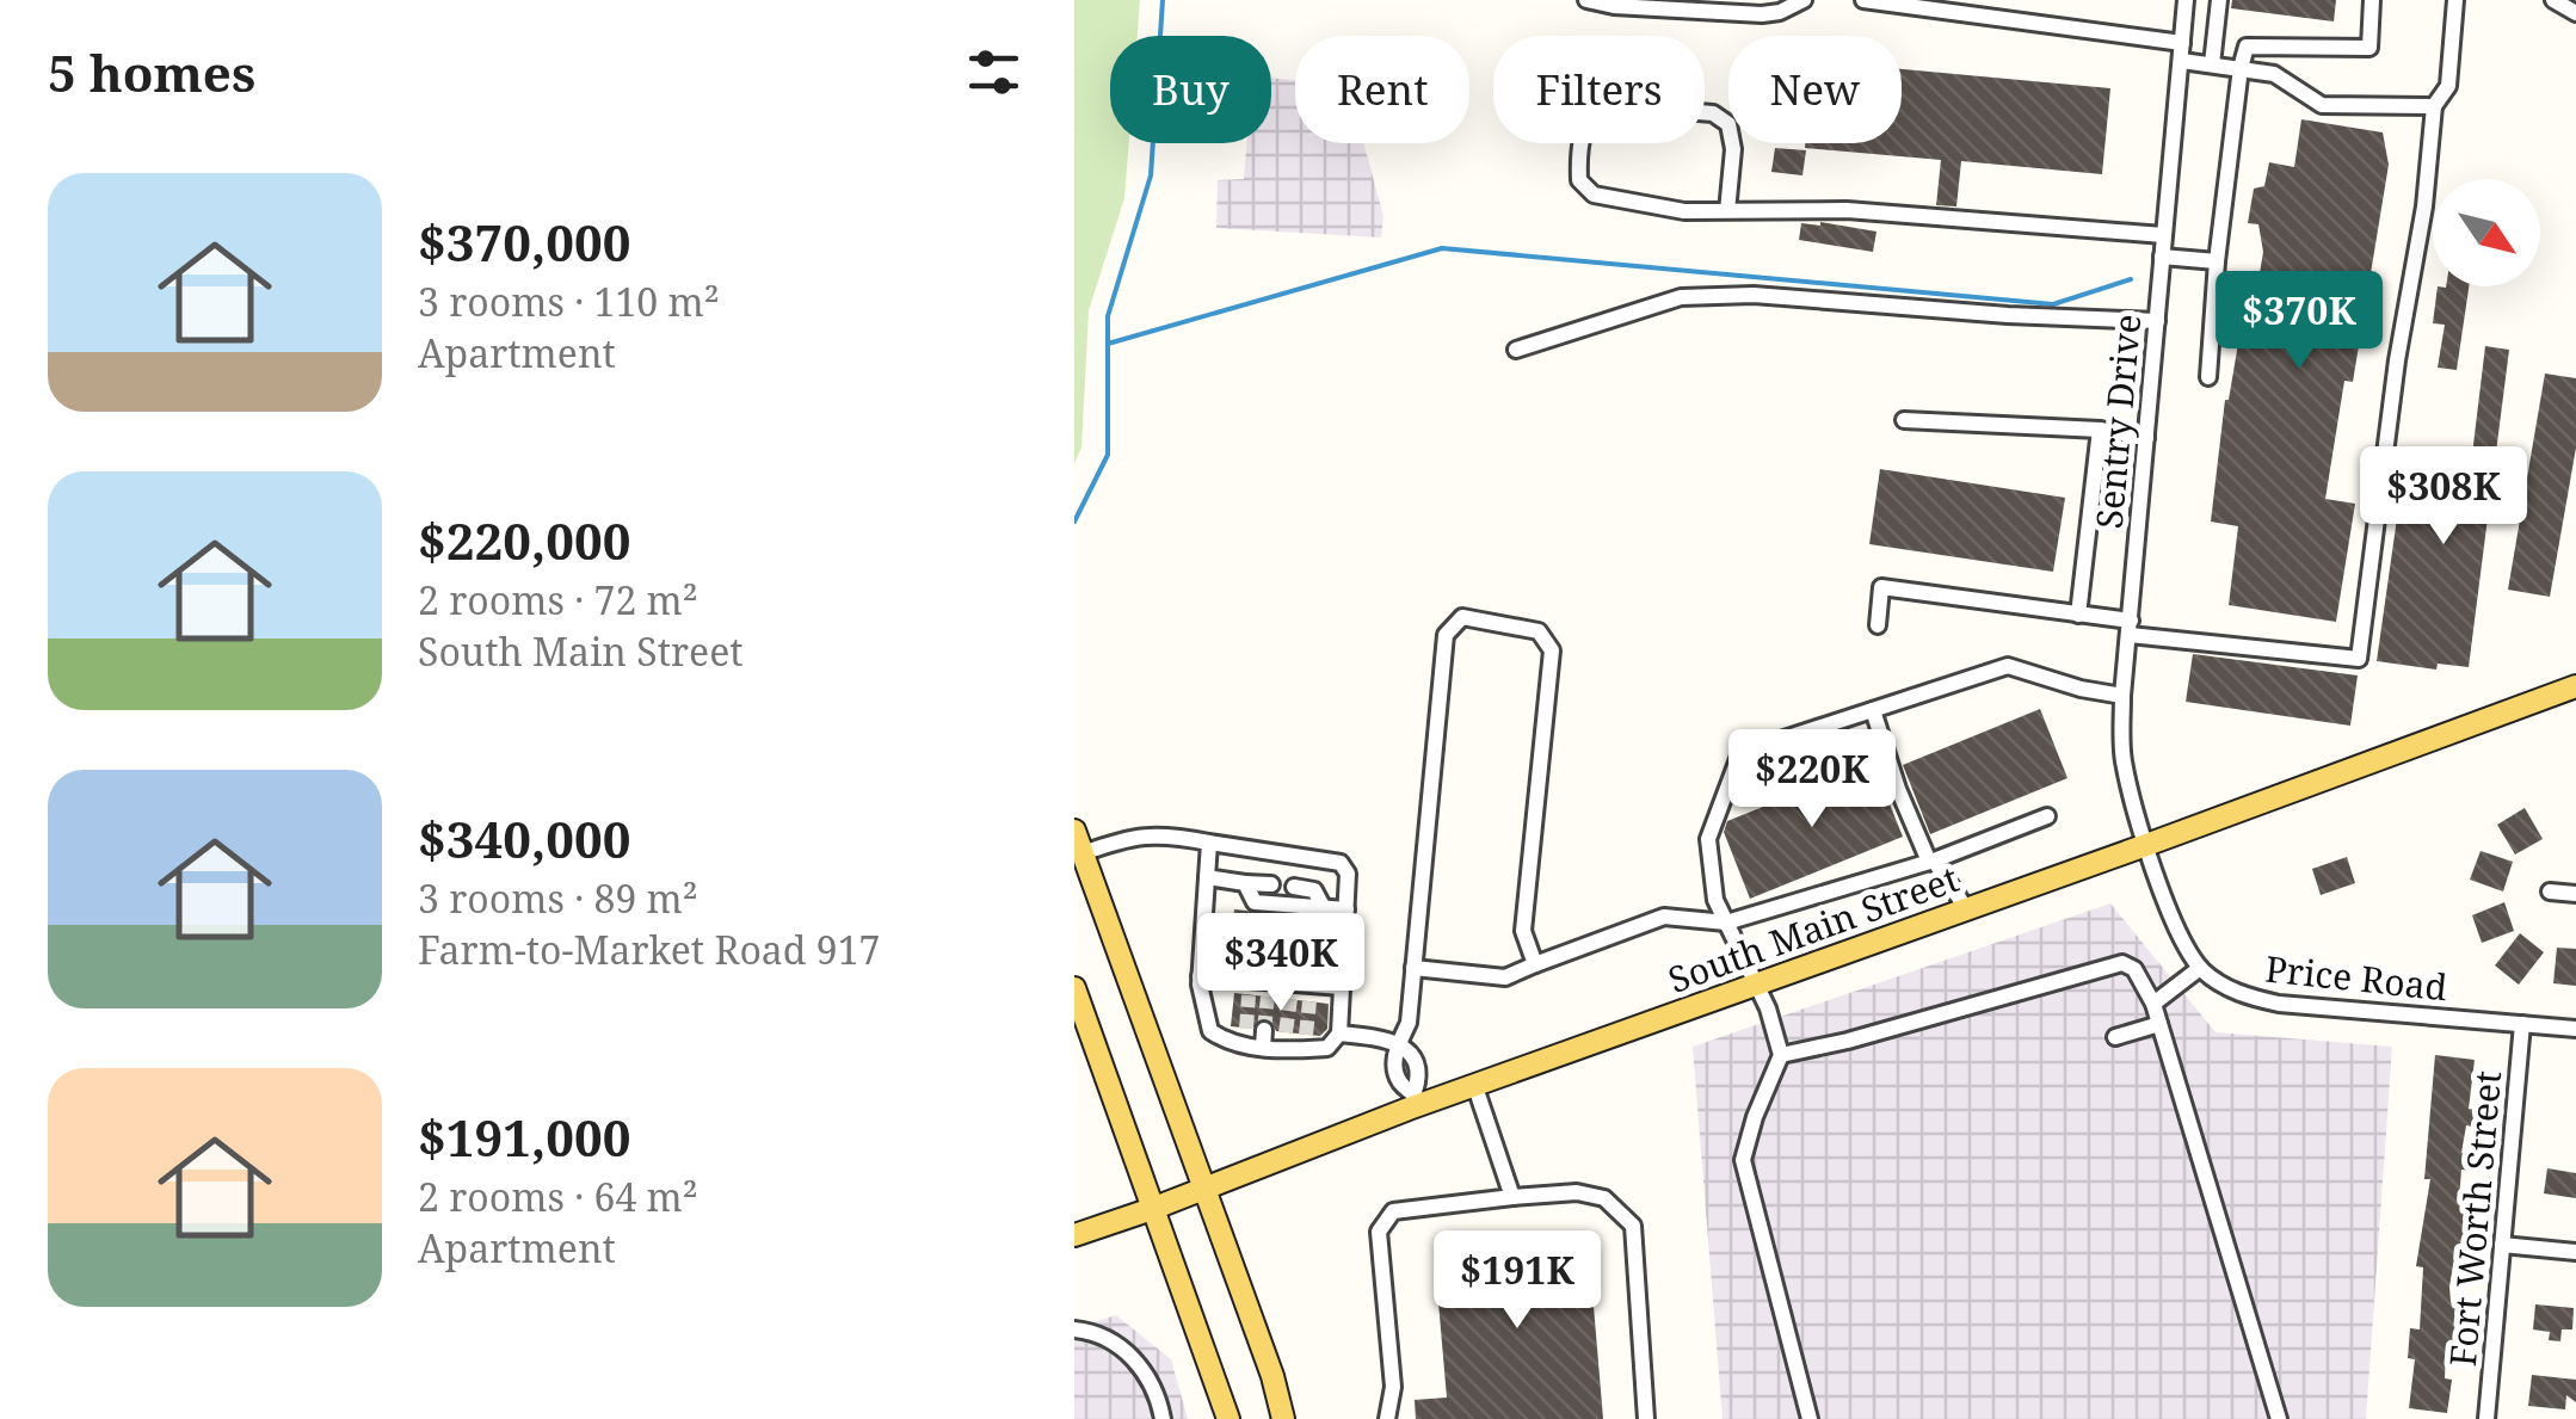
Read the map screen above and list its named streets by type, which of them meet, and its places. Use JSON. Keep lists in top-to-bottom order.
{
  "streets": {
    "main road": ["South Main Street"],
    "street": ["Sentry Drive", "Price Road", "Fort Worth Street"]
  },
  "crossings": [
    ["Sentry Drive", "South Main Street"],
    ["Price Road", "Fort Worth Street"]
  ],
  "north": "bottom right",
  "page": {
    "heading": "5 homes",
    "chip": [
      "Buy",
      "Rent",
      "Filters",
      "New"
    ],
    "list": [
      {
        "name": "$370,000",
        "note": "3 rooms · 110 m² · Apartment"
      },
      {
        "name": "$220,000",
        "note": "2 rooms · 72 m² · South Main Street"
      },
      {
        "name": "$340,000",
        "note": "3 rooms · 89 m² · Farm-to-Market Road 917"
      },
      {
        "name": "$191,000",
        "note": "2 rooms · 64 m² · Apartment"
      }
    ],
    "price": [
      "$370K",
      "$308K",
      "$220K",
      "$340K",
      "$191K"
    ]
  }
}
